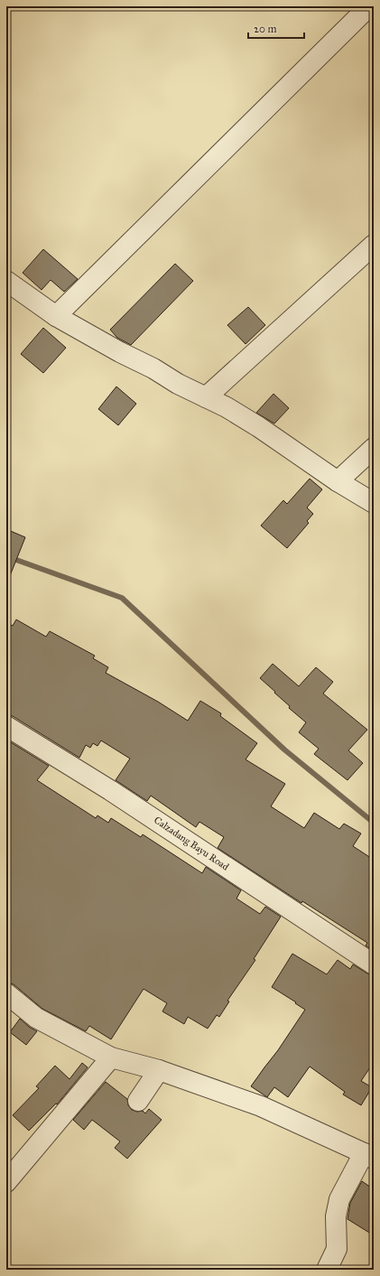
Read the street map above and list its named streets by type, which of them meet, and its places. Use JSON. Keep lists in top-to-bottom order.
{
  "streets": {
    "street": ["Calzadang Bayu Road"]
  },
  "scale_bar": "20 m"
}
